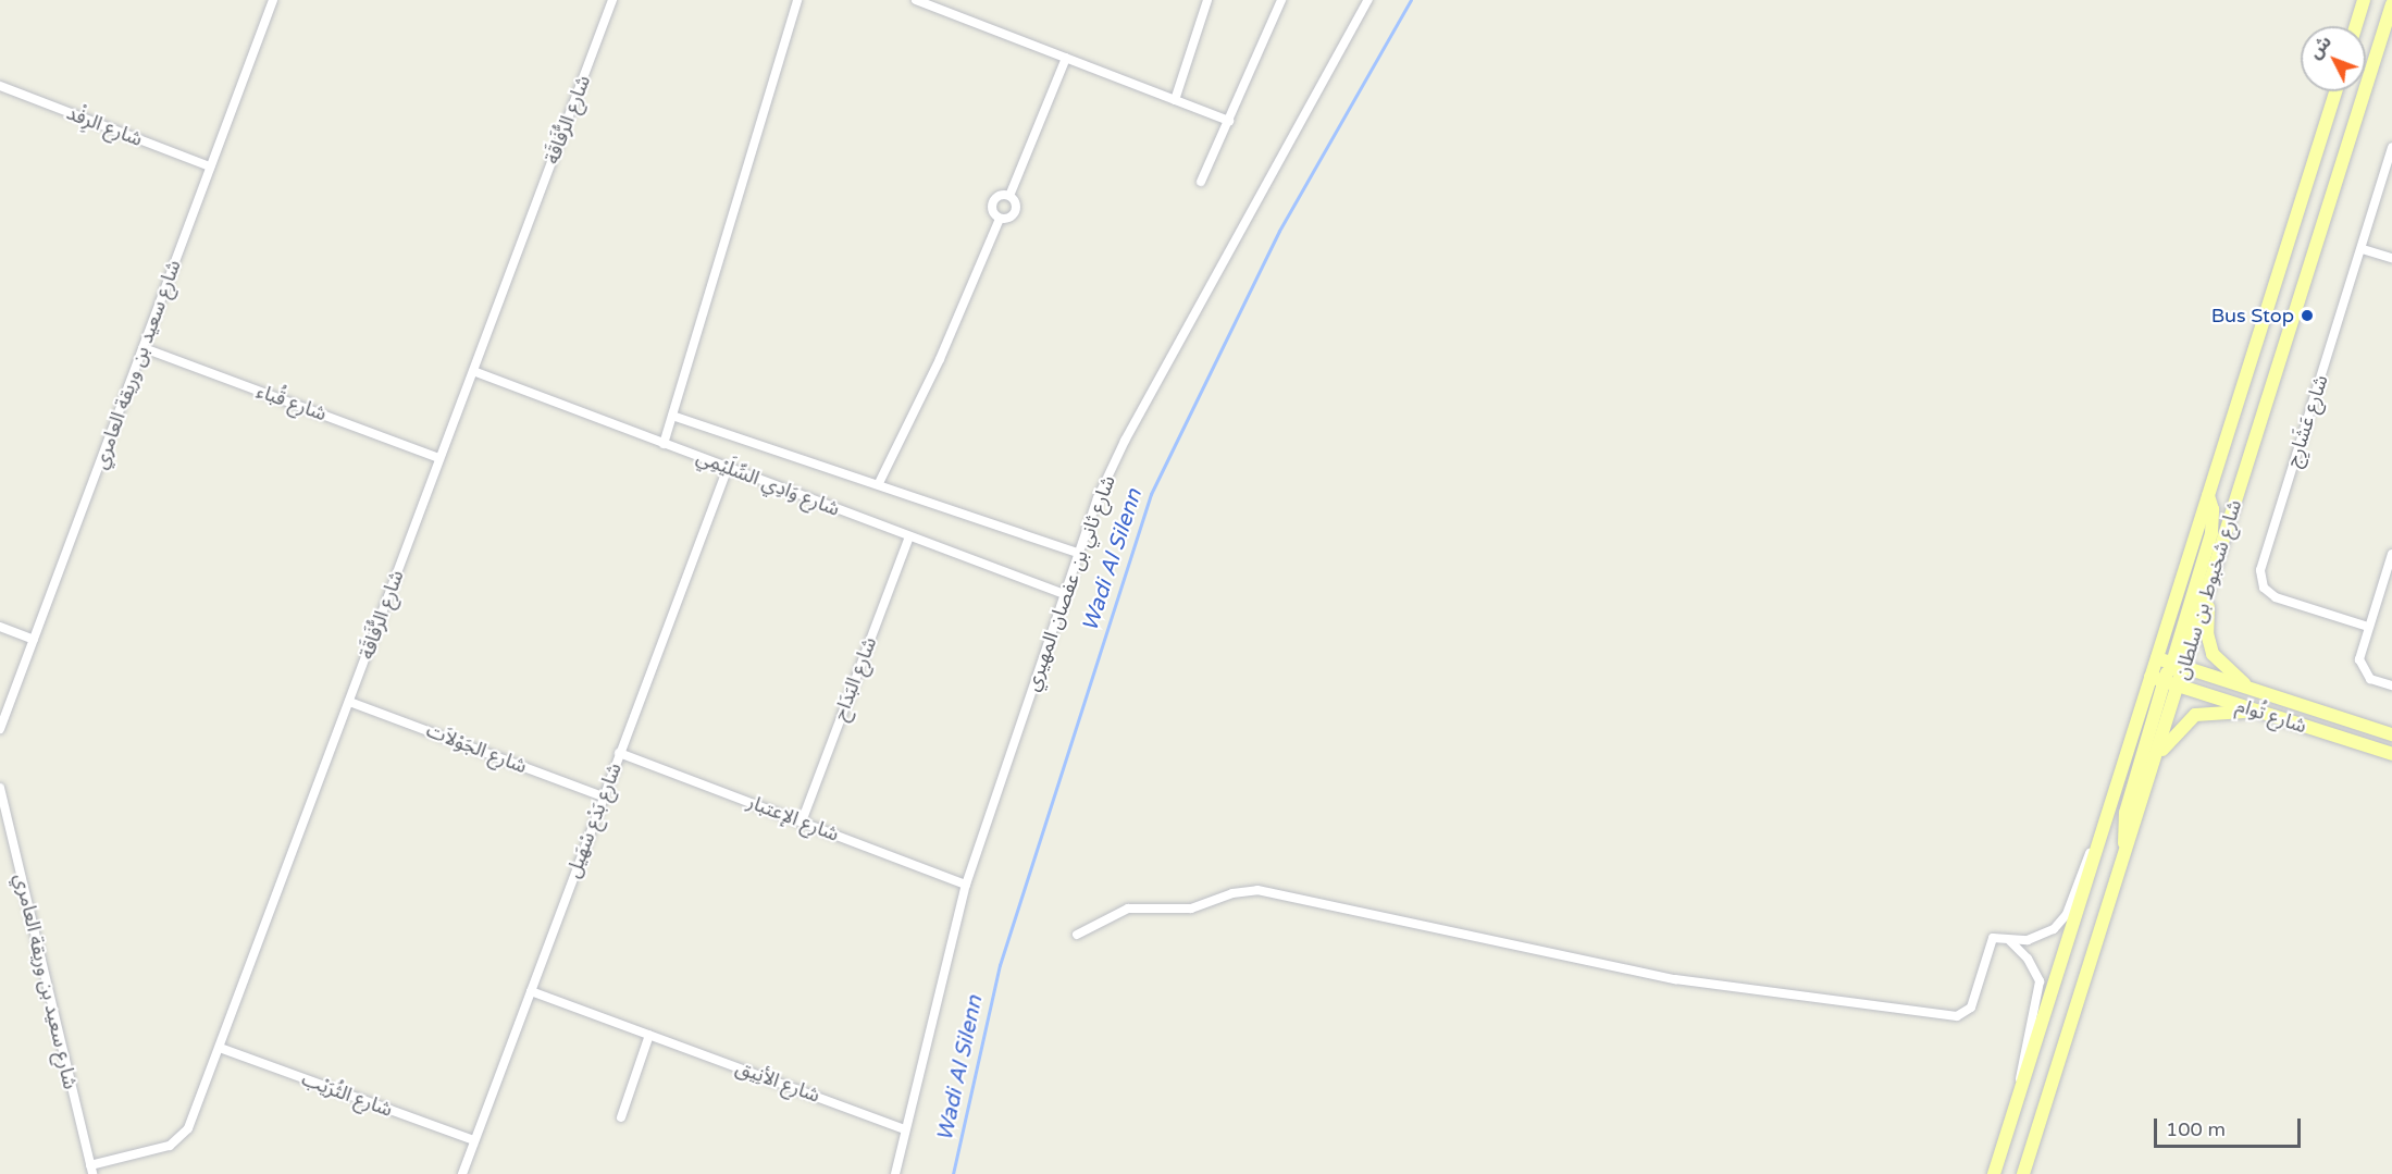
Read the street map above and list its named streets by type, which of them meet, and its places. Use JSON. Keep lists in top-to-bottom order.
{
  "streets": {
    "main road": ["شارع شخبوط بن سلطان", "شارع تُوام"],
    "street": [
      "شارع الرُّفَاقَة",
      "شارع الرِفْد",
      "شارع سعيد بن وريقة العامري",
      "شارع قُباء",
      "شارع عَشَارِج",
      "شارع وَادِي السِّلَيْمِي",
      "شارع ثاني بن عفصان المهيري",
      "شارع البَدَاح",
      "شارع الجَوْلاَت",
      "شارع الإعتبار",
      "شارع بَدْع سْهَيل",
      "شارع الأنِيق",
      "شارع الثُرَيْب"
    ]
  },
  "crossings": [
    ["شارع الرُّفَاقَة", "شارع سعيد بن وريقة العامري"],
    ["شارع الرُّفَاقَة", "شارع قُباء"],
    ["شارع الرُّفَاقَة", "شارع وَادِي السِّلَيْمِي"],
    ["شارع الرُّفَاقَة", "شارع الجَوْلاَت"],
    ["شارع الرُّفَاقَة", "شارع الثُرَيْب"],
    ["شارع الرِفْد", "شارع سعيد بن وريقة العامري"],
    ["شارع سعيد بن وريقة العامري", "شارع قُباء"],
    ["شارع وَادِي السِّلَيْمِي", "شارع ثاني بن عفصان المهيري"],
    ["شارع وَادِي السِّلَيْمِي", "شارع البَدَاح"],
    ["شارع وَادِي السِّلَيْمِي", "شارع بَدْع سْهَيل"],
    ["شارع ثاني بن عفصان المهيري", "شارع الإعتبار"],
    ["شارع ثاني بن عفصان المهيري", "شارع الأنِيق"],
    ["شارع شخبوط بن سلطان", "شارع تُوام"],
    ["شارع البَدَاح", "شارع الإعتبار"],
    ["شارع الجَوْلاَت", "شارع بَدْع سْهَيل"],
    ["شارع الإعتبار", "شارع بَدْع سْهَيل"],
    ["شارع بَدْع سْهَيل", "شارع الأنِيق"],
    ["شارع بَدْع سْهَيل", "شارع الثُرَيْب"]
  ],
  "water": ["Wadi Al Silenn"],
  "places": ["Bus Stop"],
  "scale_bar": "100 m",
  "north": "top left"
}
